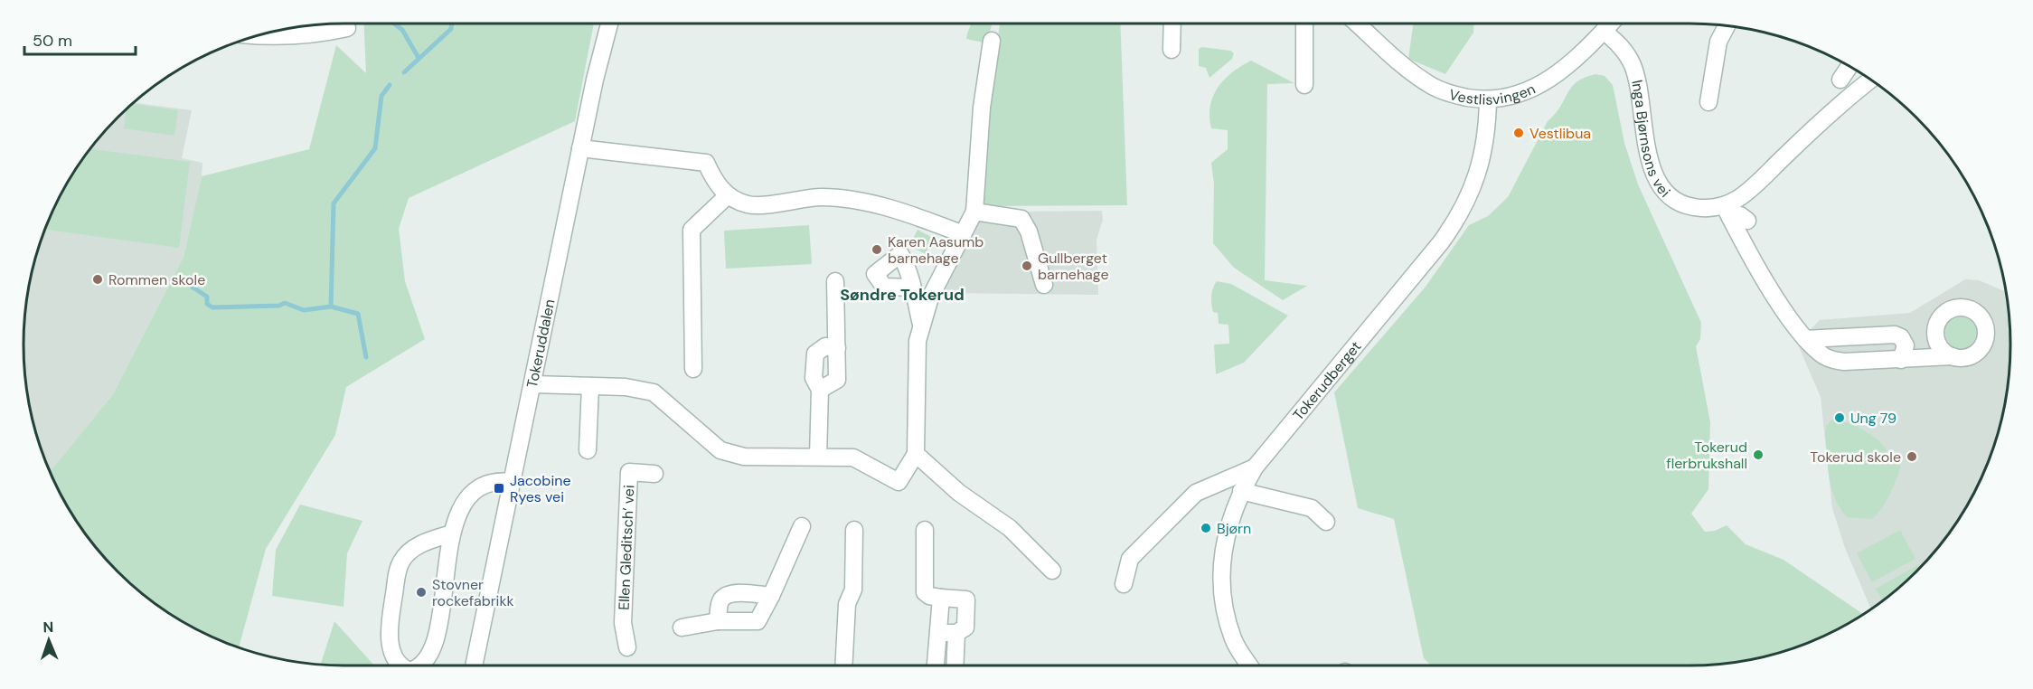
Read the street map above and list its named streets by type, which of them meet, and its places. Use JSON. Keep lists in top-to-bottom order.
{
  "streets": {
    "street": [
      "Vestlisvingen",
      "Inga Bjørnsons vei",
      "Tokeruddalen",
      "Tokerudberget",
      "Ellen Gleditsch’ vei"
    ]
  },
  "crossings": [
    ["Vestlisvingen", "Inga Bjørnsons vei"],
    ["Vestlisvingen", "Tokerudberget"]
  ],
  "districts": ["Søndre Tokerud"],
  "places": {
    "other": [
      "Vestlibua",
      "Karen Aasumb barnehage",
      "Gullberget barnehage",
      "Rommen skole",
      "Ung 79",
      "Tokerud flerbrukshall",
      "Tokerud skole",
      "Bjørn",
      "Stovner rockefabrikk"
    ],
    "transit": ["Jacobine Ryes vei"]
  },
  "scale_bar": "50 m",
  "north": "top"
}
